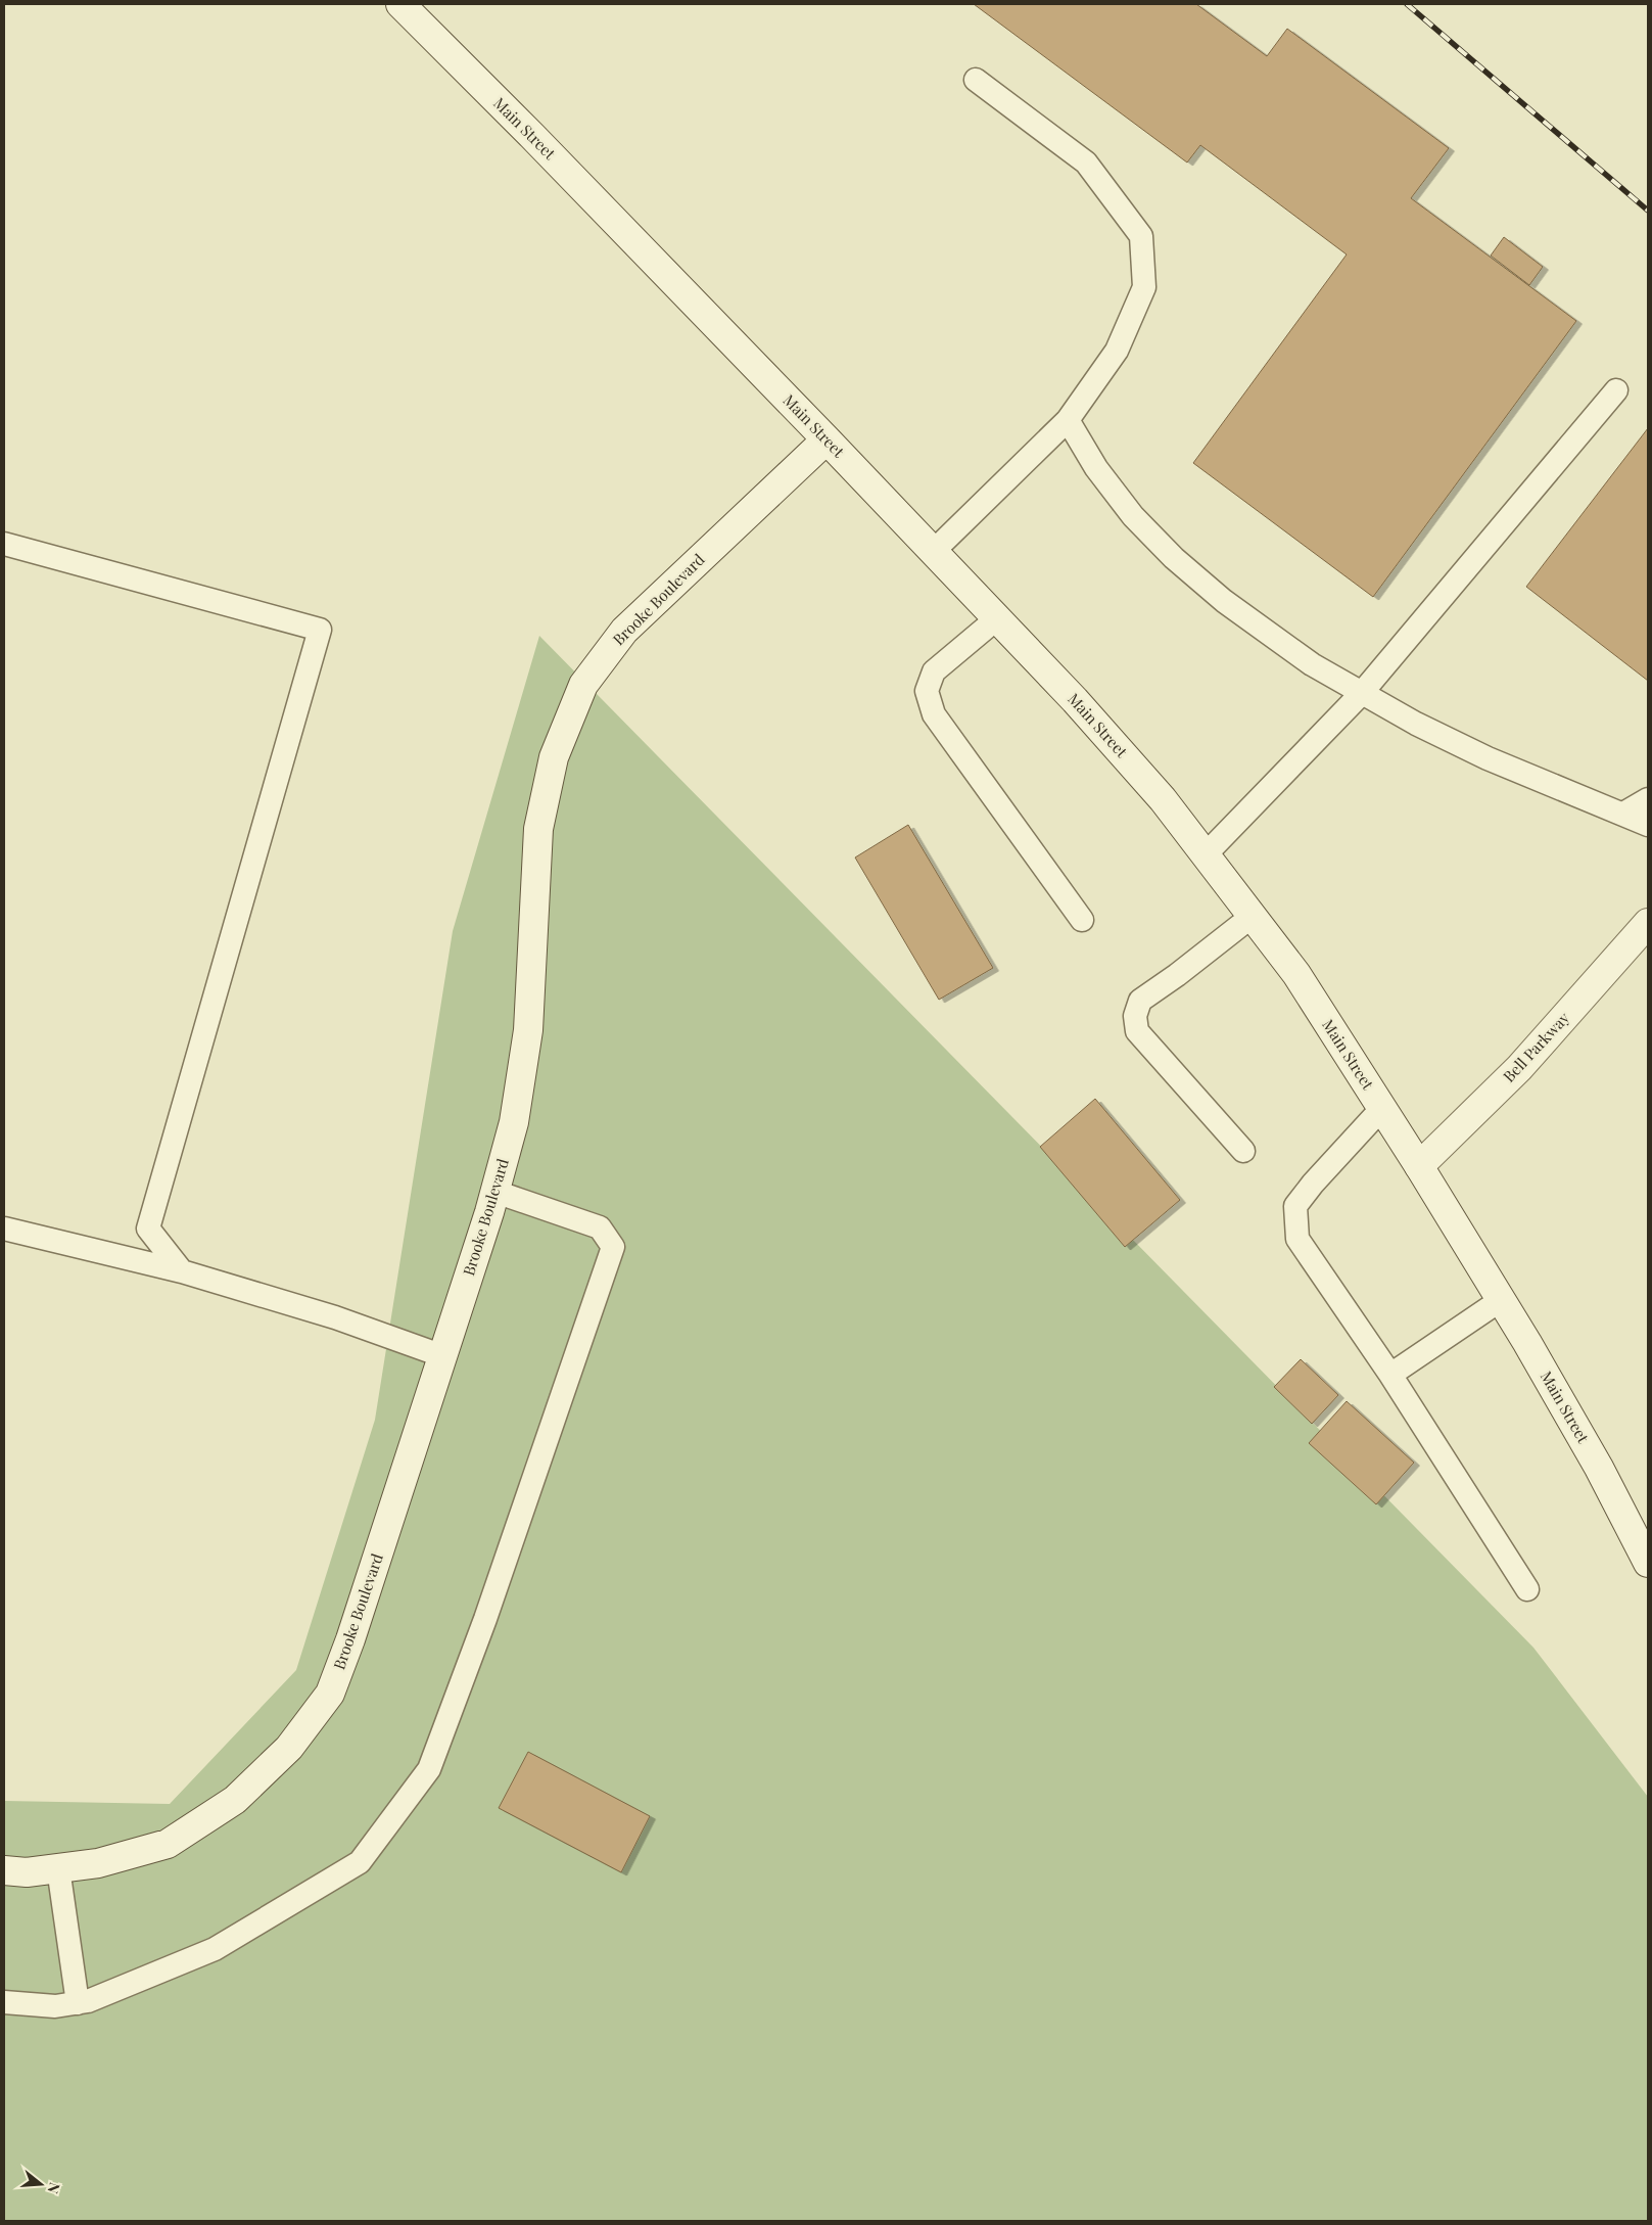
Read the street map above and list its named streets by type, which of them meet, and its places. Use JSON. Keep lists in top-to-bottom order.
{
  "streets": {
    "street": ["Main Street", "Brooke Boulevard", "Bell Parkway"]
  },
  "crossings": [
    ["Main Street", "Brooke Boulevard"],
    ["Main Street", "Bell Parkway"]
  ],
  "north": "right"
}
